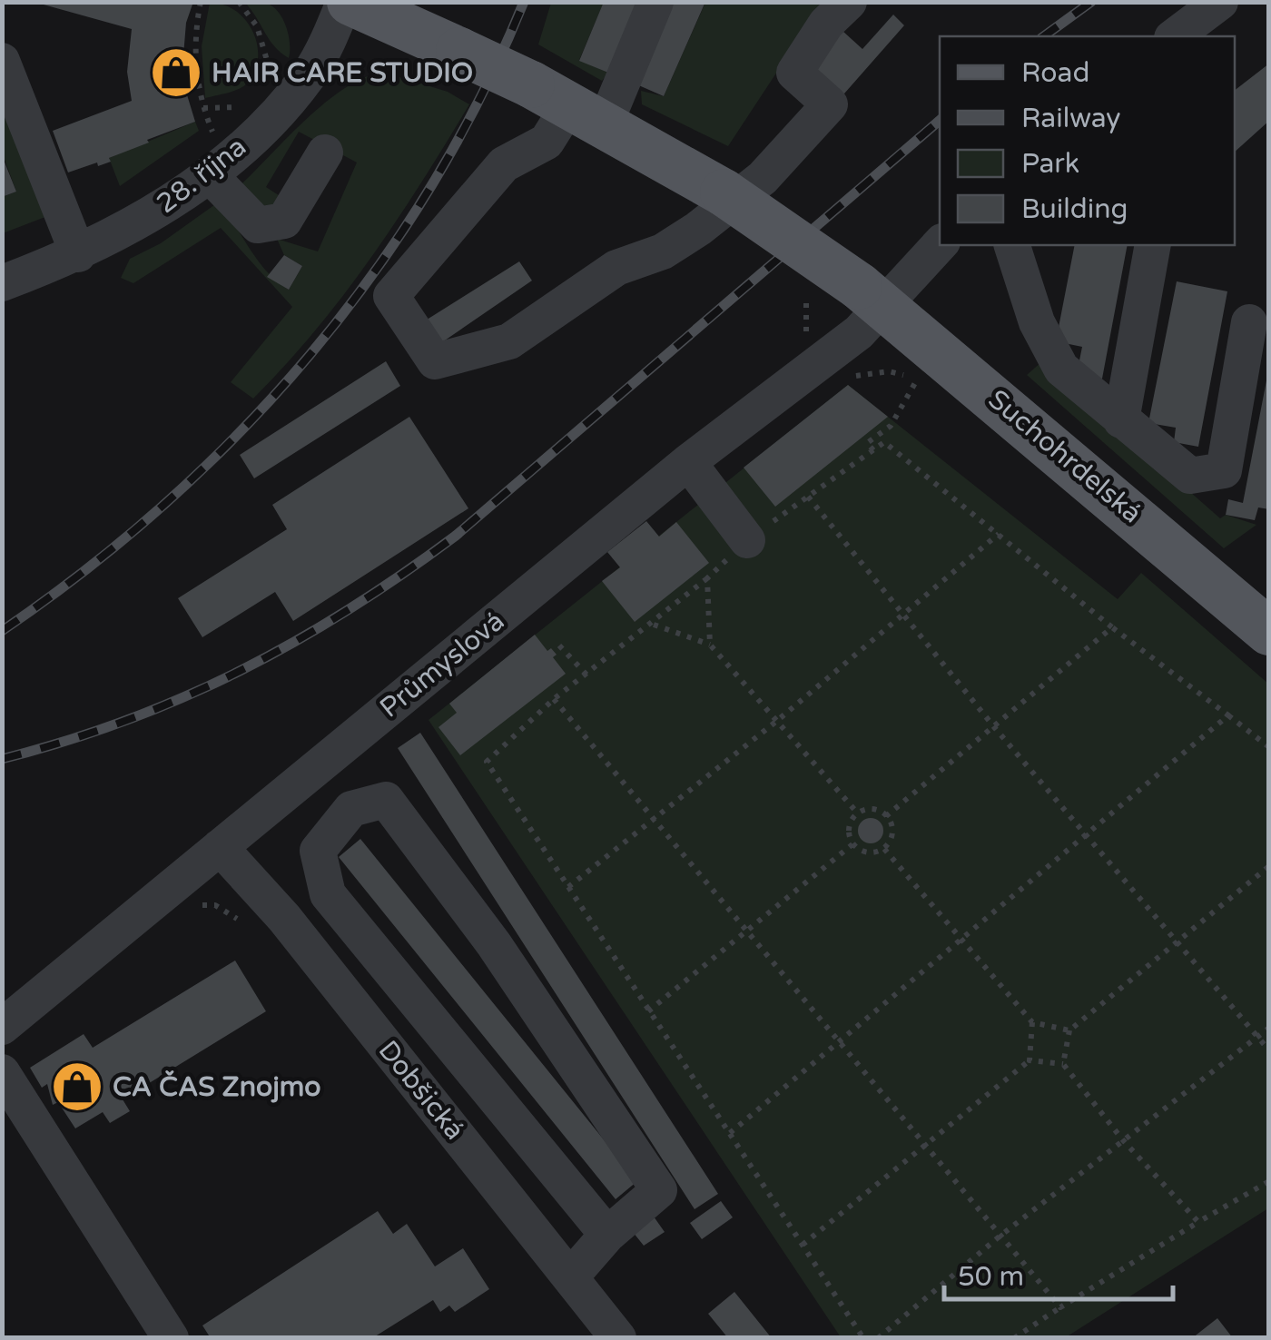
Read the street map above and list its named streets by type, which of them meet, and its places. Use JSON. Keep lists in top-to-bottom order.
{
  "streets": {
    "main road": ["Suchohrdelská"],
    "street": ["28. října", "Průmyslová", "Dobšická"]
  },
  "crossings": [
    ["28. října", "Suchohrdelská"],
    ["Suchohrdelská", "Průmyslová"],
    ["Průmyslová", "Dobšická"]
  ],
  "places": {
    "shop": ["HAIR CARE STUDIO", "CA ČAS Znojmo"]
  },
  "legend": [
    "Road",
    "Railway",
    "Park",
    "Building"
  ],
  "scale_bar": "50 m"
}
